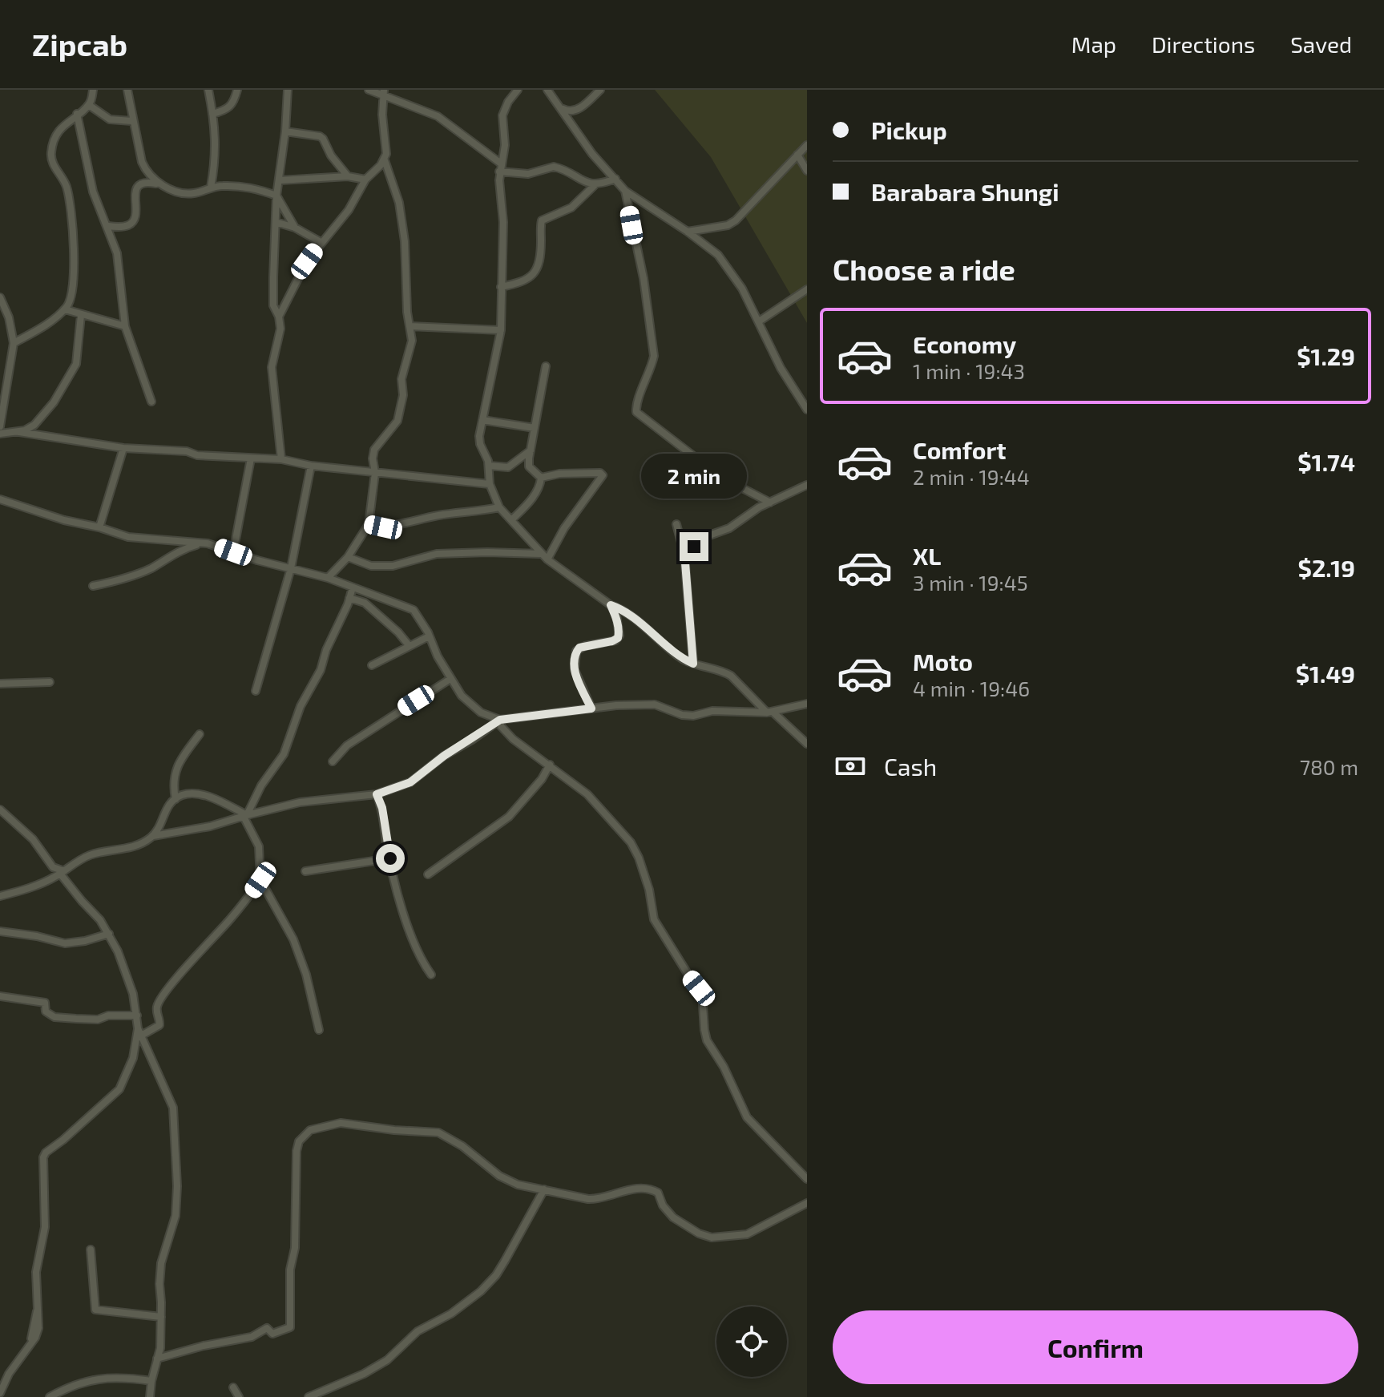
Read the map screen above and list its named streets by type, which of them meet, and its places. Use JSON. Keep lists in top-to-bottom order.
{
  "page": {
    "header": "Zipcab",
    "nav": ["Map", "Directions", "Saved"],
    "banner": ["Pickup", "Barabara Shungi"],
    "heading": "Choose a ride",
    "list": [
      {
        "name": "Economy",
        "note": "1 min · 19:43",
        "value": "$1.29"
      },
      {
        "name": "Comfort",
        "note": "2 min · 19:44",
        "value": "$1.74"
      },
      {
        "name": "XL",
        "note": "3 min · 19:45",
        "value": "$2.19"
      },
      {
        "name": "Moto",
        "note": "4 min · 19:46",
        "value": "$1.49"
      }
    ],
    "bubble": "2 min",
    "pay": ["Cash", "780 m"],
    "buttons": "Confirm"
  }
}
